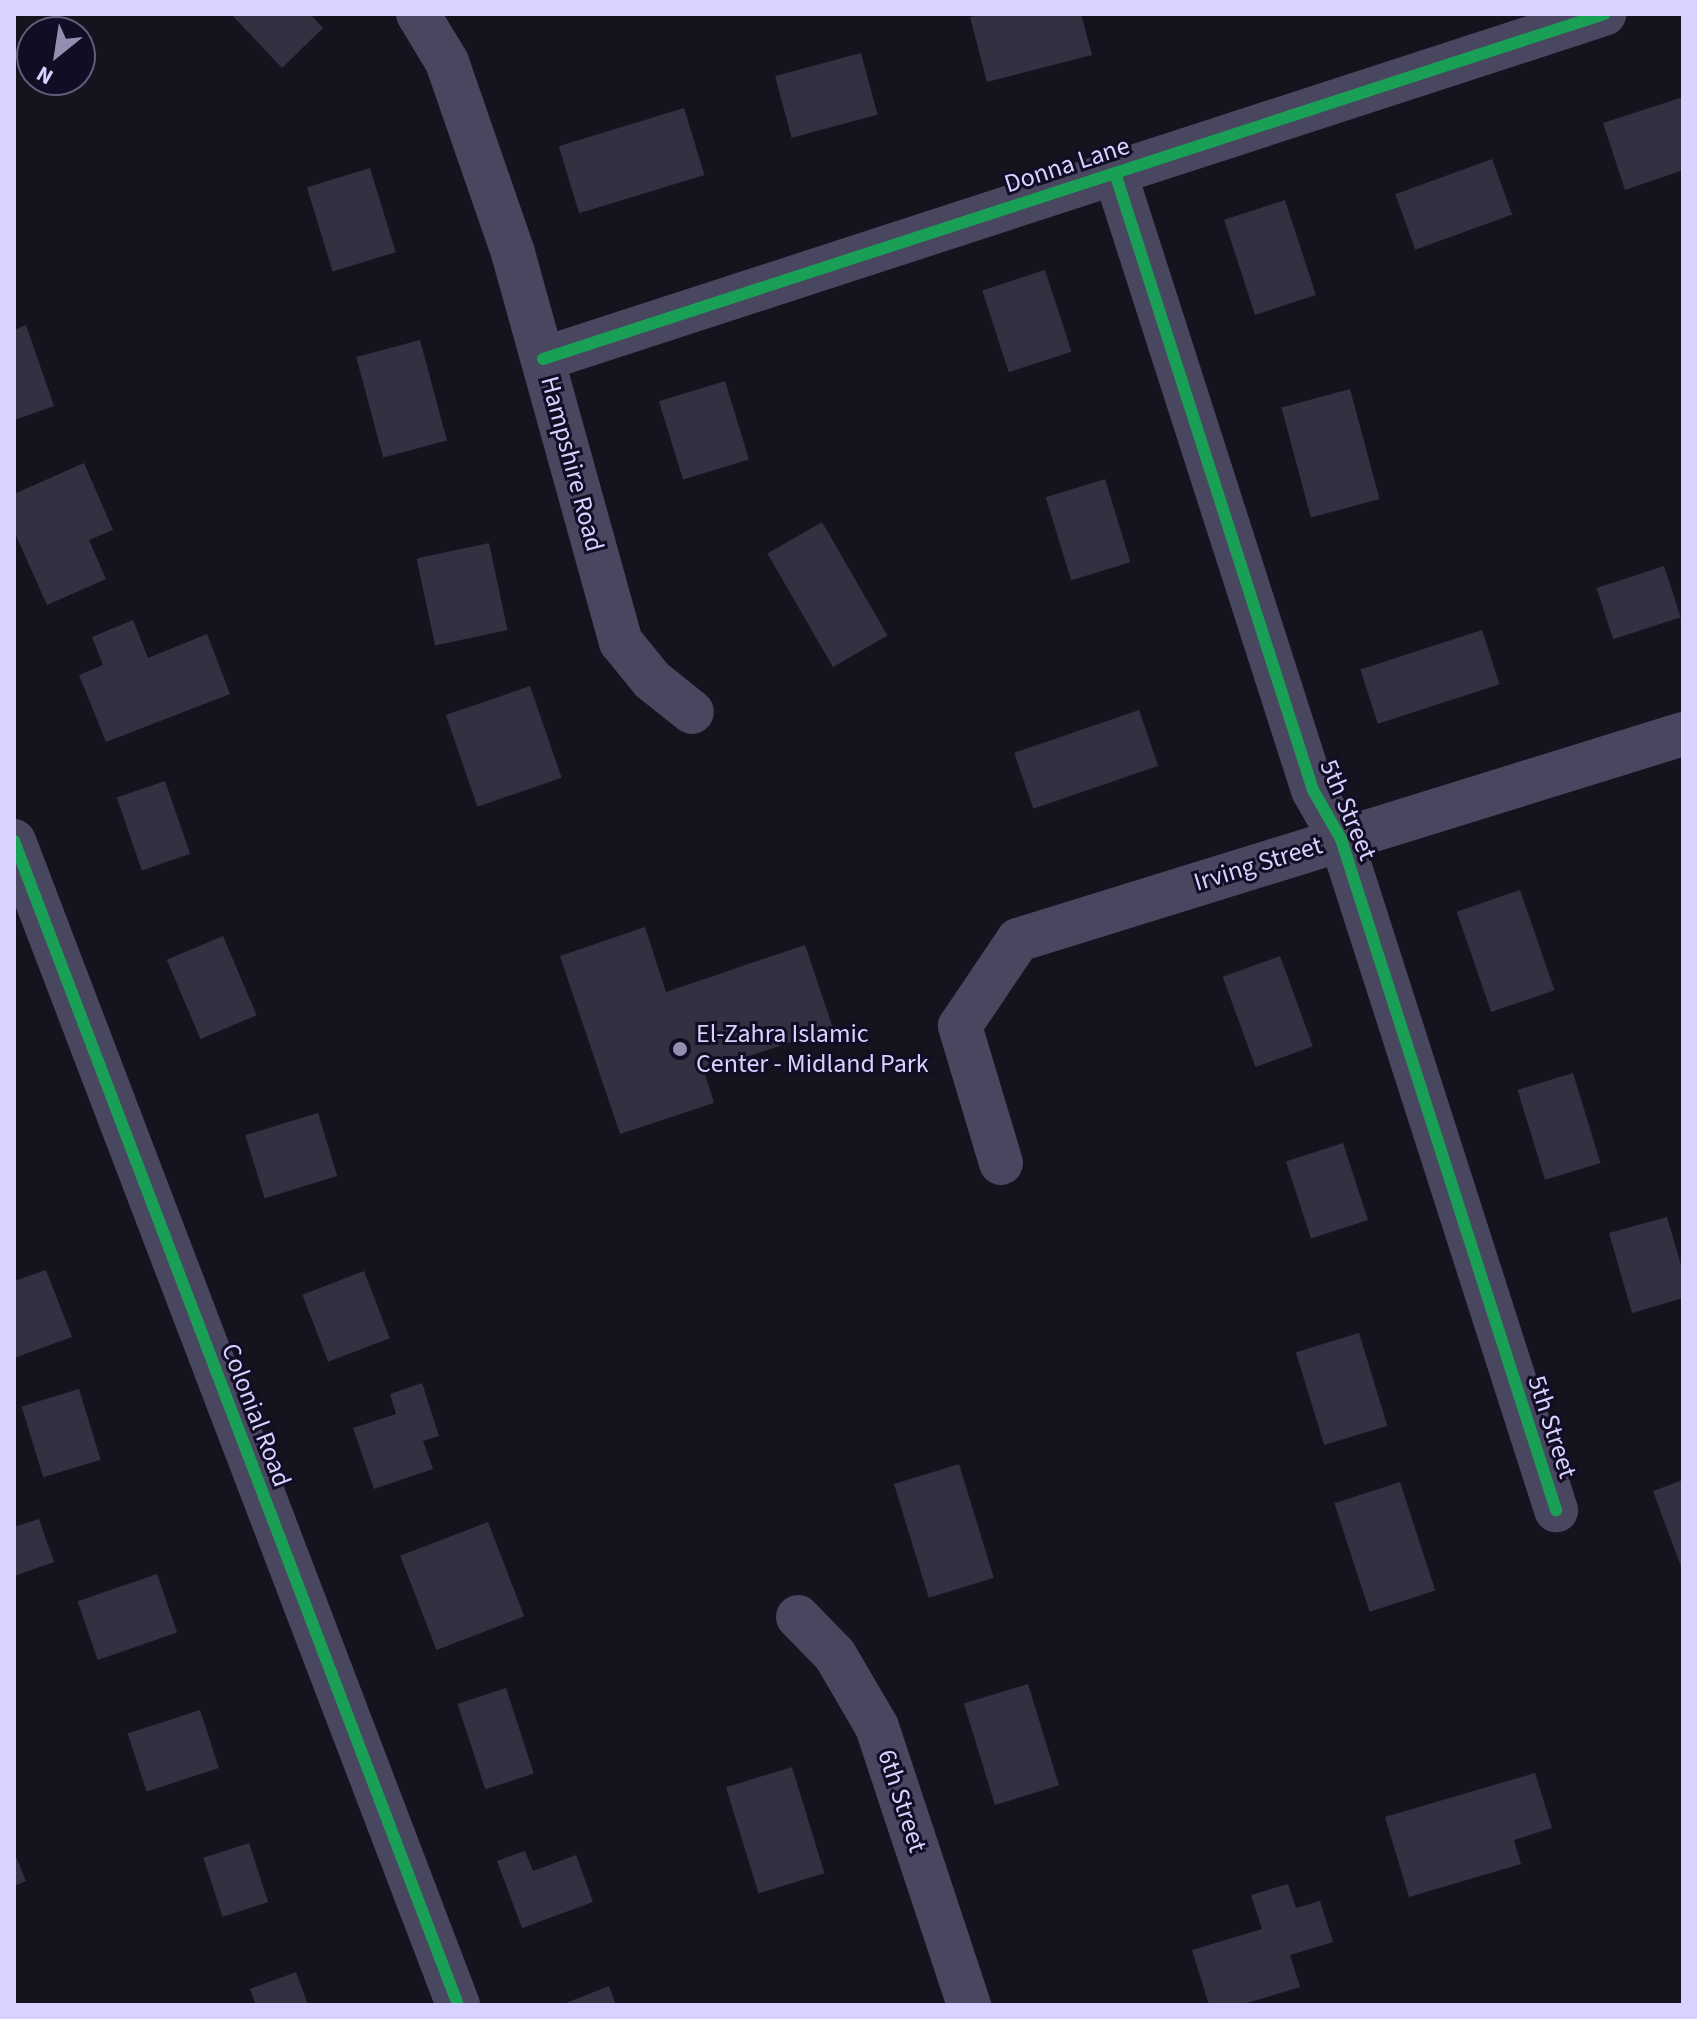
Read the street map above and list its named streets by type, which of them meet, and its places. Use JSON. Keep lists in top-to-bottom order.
{
  "streets": {
    "street": [
      "Donna Lane",
      "Hampshire Road",
      "5th Street",
      "Irving Street",
      "Colonial Road",
      "6th Street"
    ]
  },
  "crossings": [
    ["Donna Lane", "Hampshire Road"],
    ["Donna Lane", "5th Street"],
    ["5th Street", "Irving Street"]
  ],
  "places": ["El-Zahra Islamic Center - Midland Park"],
  "north": "bottom left"
}
